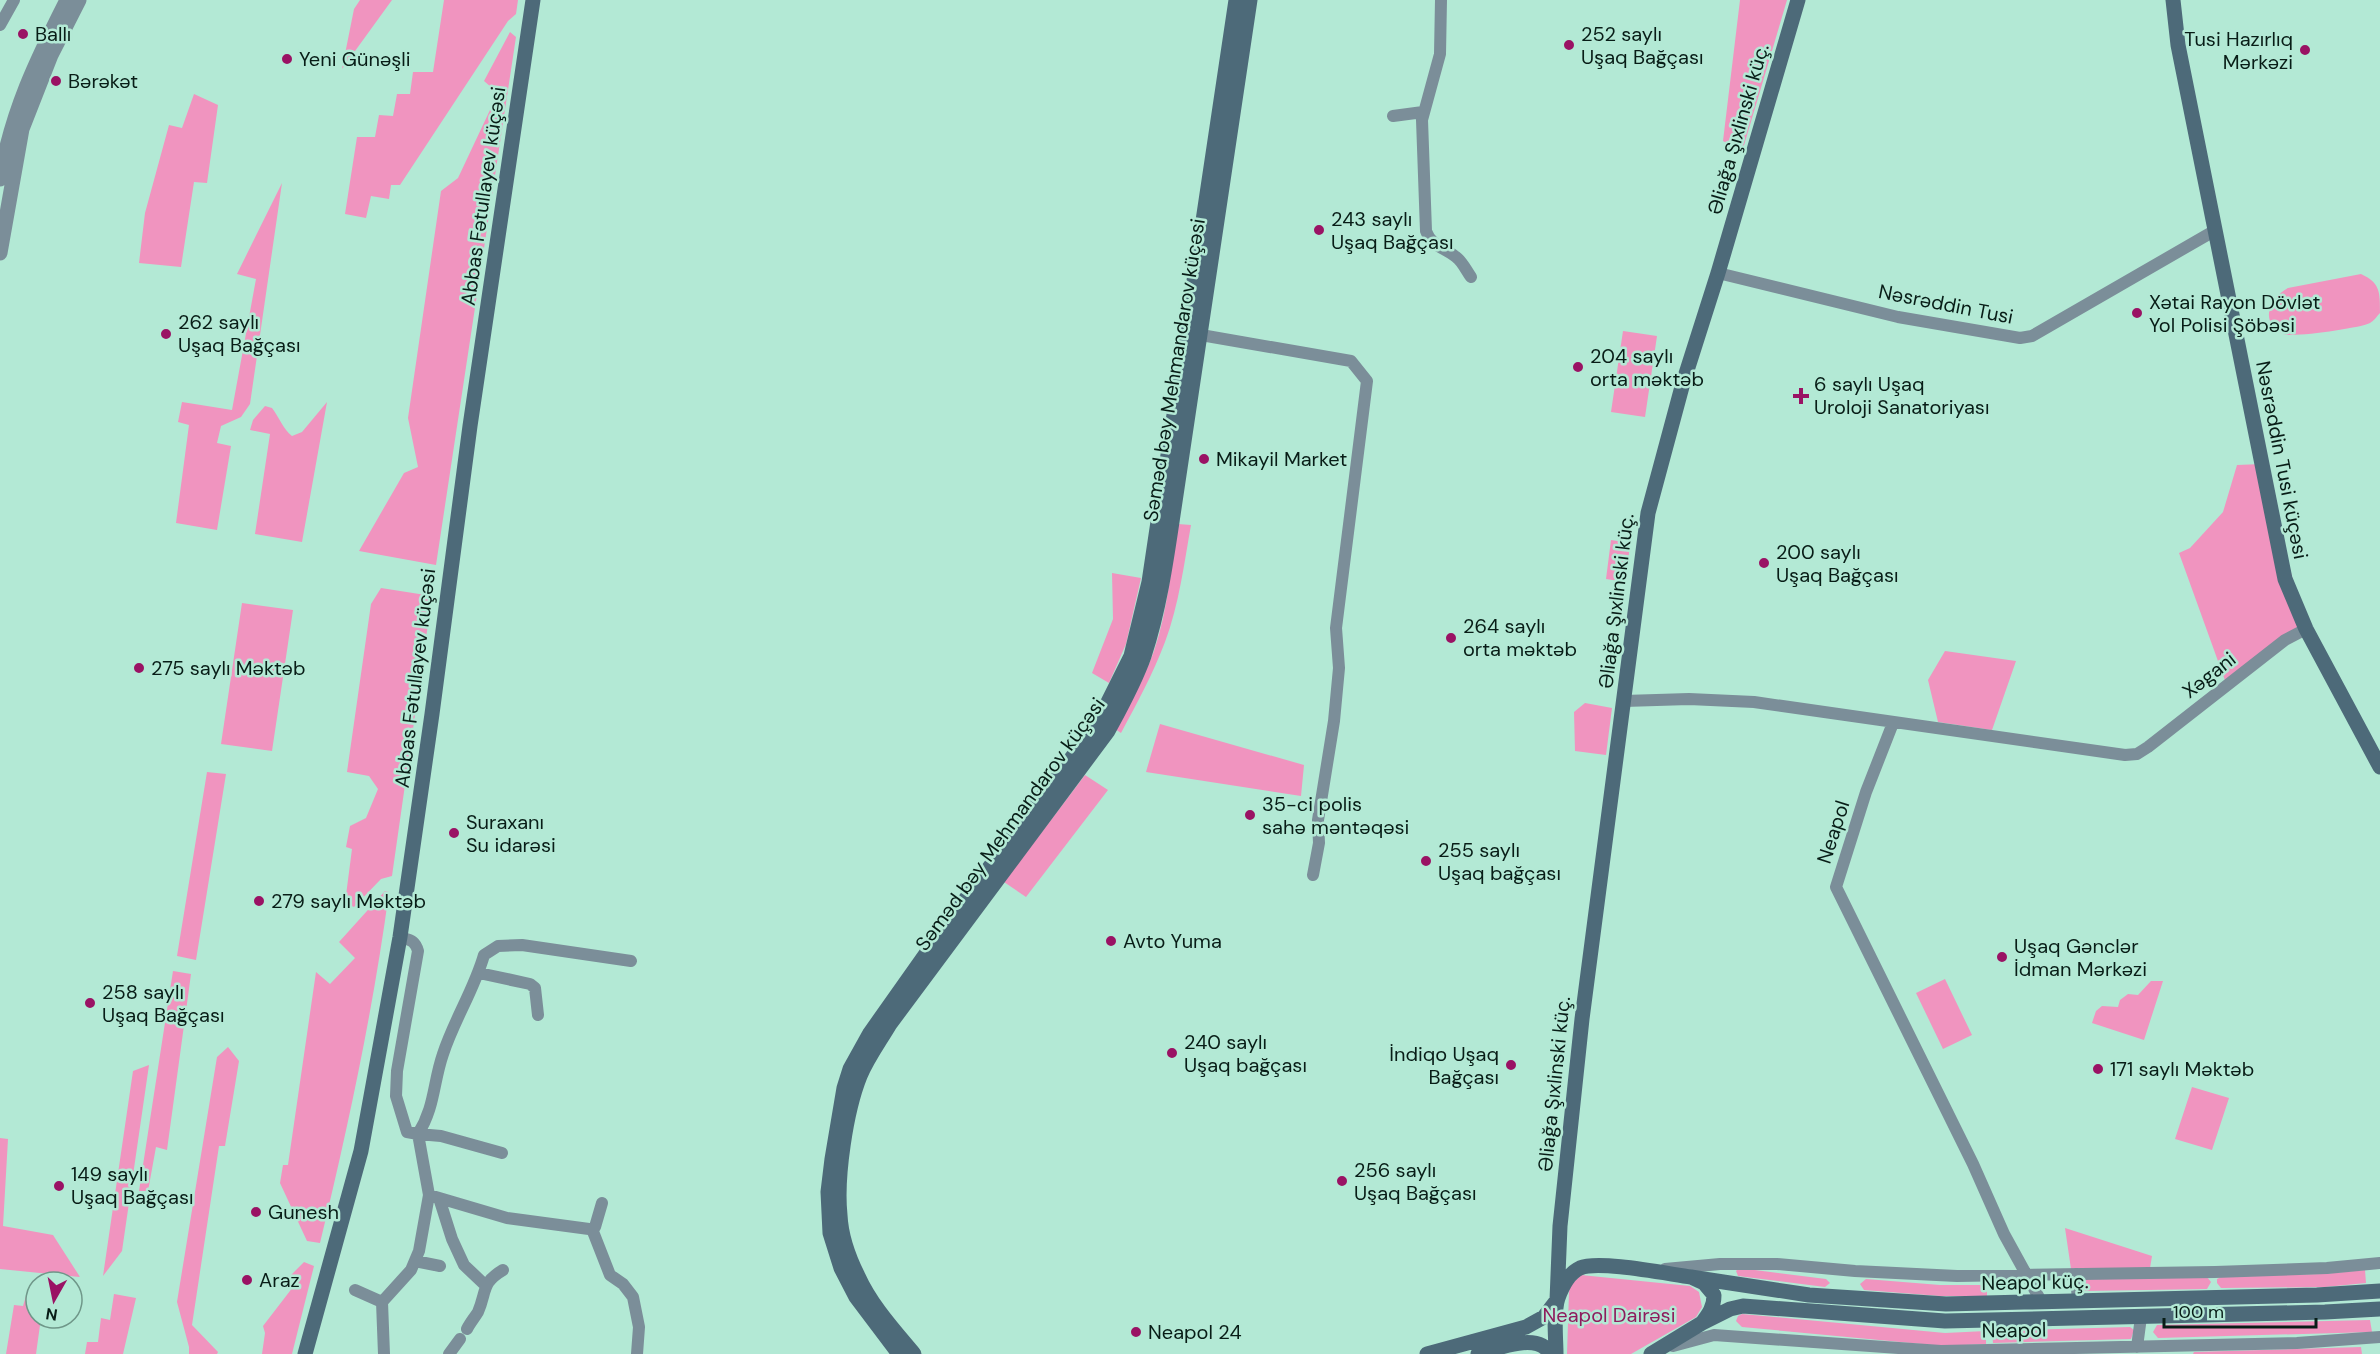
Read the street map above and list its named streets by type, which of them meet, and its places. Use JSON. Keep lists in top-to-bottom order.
{
  "streets": {
    "main road": [
      "Əliağa Şıxlinski küç.",
      "Abbas Fətullayev küçəsi",
      "Səməd bəy Mehmandarov küçəsi",
      "Nəsrəddin Tusi küçəsi",
      "Neapol küç."
    ],
    "street": ["Nəsrəddin Tusi", "Xəgani", "Neapol"]
  },
  "crossings": [
    ["Əliağa Şıxlinski küç.", "Nəsrəddin Tusi"],
    ["Nəsrəddin Tusi", "Nəsrəddin Tusi küçəsi"],
    ["Nəsrəddin Tusi küçəsi", "Xəgani"],
    ["Xəgani", "Neapol"],
    ["Neapol", "Neapol küç."]
  ],
  "parks": ["Neapol Dairəsi"],
  "places": {
    "other": [
      "Ballı",
      "252 saylı Uşaq Bağçası",
      "Tusi Hazırlıq Mərkəzi",
      "Yeni Günəşli",
      "Bərəkət",
      "243 saylı Uşaq Bağçası",
      "Xətai Rayon Dövlət Yol Polisi Şöbəsi",
      "262 saylı Uşaq Bağçası",
      "204 saylı orta məktəb",
      "Mikayil Market",
      "200 saylı Uşaq Bağçası",
      "264 saylı orta məktəb",
      "275 saylı Məktəb",
      "35-ci polis sahə məntəqəsi",
      "Suraxanı Su idarəsi",
      "255 saylı Uşaq bağçası",
      "279 saylı Məktəb",
      "Avto Yuma",
      "Uşaq Gənclər İdman Mərkəzi",
      "258 saylı Uşaq Bağçası",
      "240 saylı Uşaq bağçası",
      "İndiqo Uşaq Bağçası",
      "171 saylı Məktəb",
      "256 saylı Uşaq Bağçası",
      "149 saylı Uşaq Bağçası",
      "Gunesh",
      "Araz",
      "Neapol 24"
    ],
    "health": ["6 saylı Uşaq Uroloji Sanatoriyası"]
  },
  "scale_bar": "100 m",
  "north": "bottom"
}
